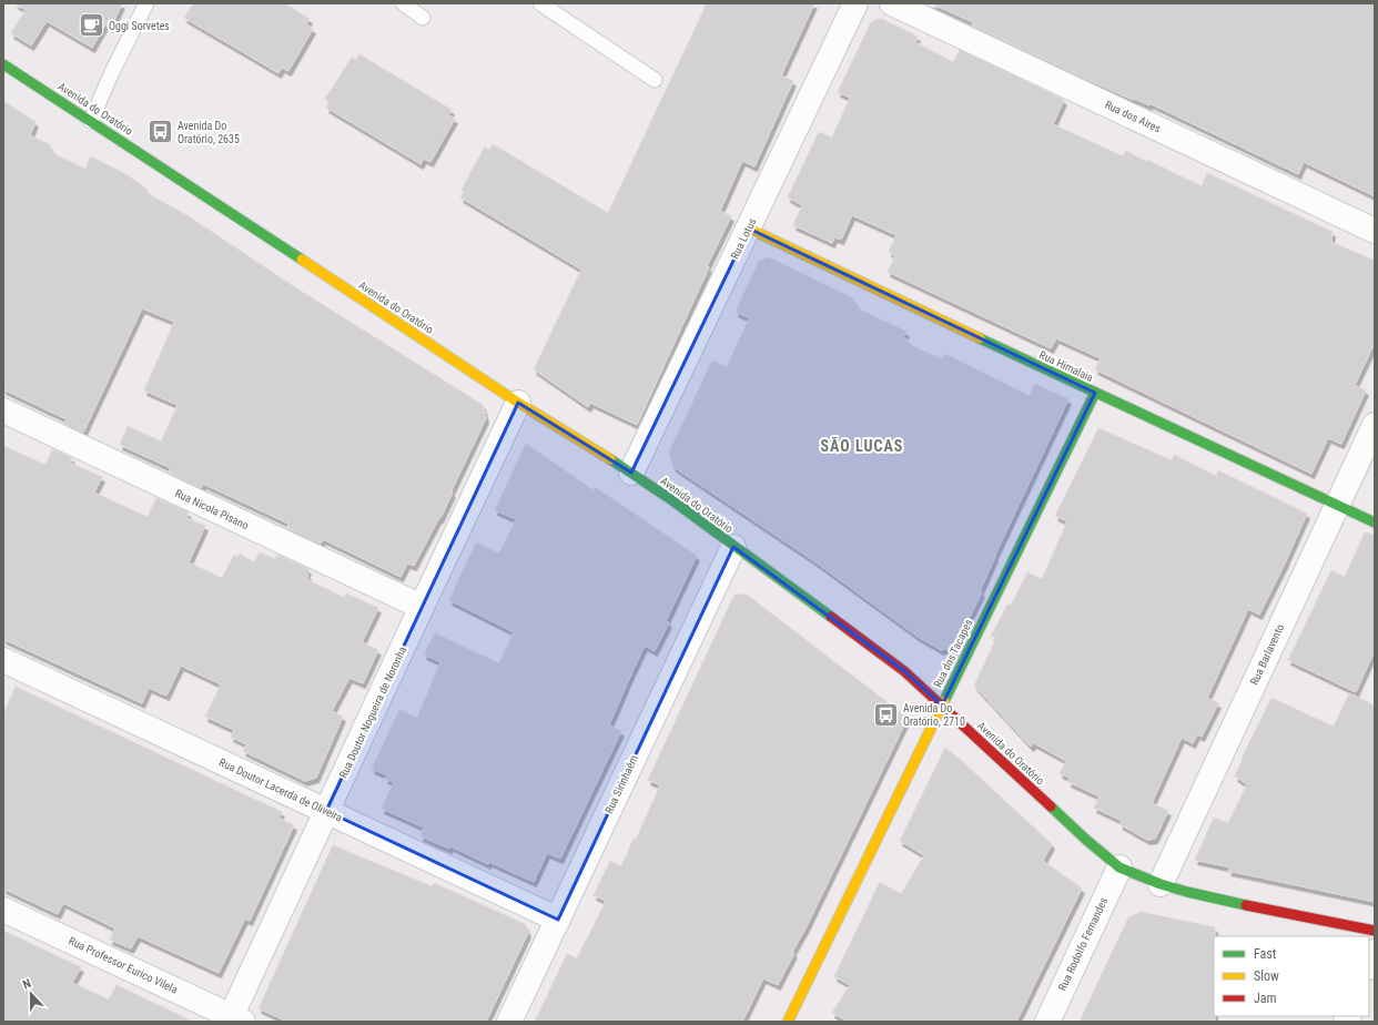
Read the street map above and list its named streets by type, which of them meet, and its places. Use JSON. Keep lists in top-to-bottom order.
{
  "streets": {
    "main road": ["Avenida do Oratório", "Rua Himalaia", "Rua dos Tacapes"],
    "street": [
      "Rua dos Aires",
      "Rua Lotus",
      "Rua Nicola Pisano",
      "Rua Barlavento",
      "Rua Doutor Nogueira de Noronha",
      "Rua Sirinhaém",
      "Rua Doutor Lacerda de Oliveira",
      "Rua Rodolfo Fernandes",
      "Rua Professor Eurico Vilela"
    ]
  },
  "crossings": [
    ["Avenida do Oratório", "Rua Lotus"],
    ["Avenida do Oratório", "Rua dos Tacapes"],
    ["Avenida do Oratório", "Rua Barlavento"],
    ["Avenida do Oratório", "Rua Doutor Nogueira de Noronha"],
    ["Avenida do Oratório", "Rua Sirinhaém"],
    ["Avenida do Oratório", "Rua Rodolfo Fernandes"],
    ["Rua Lotus", "Rua Himalaia"],
    ["Rua Himalaia", "Rua dos Tacapes"],
    ["Rua Himalaia", "Rua Barlavento"],
    ["Rua Nicola Pisano", "Rua Doutor Nogueira de Noronha"],
    ["Rua Doutor Nogueira de Noronha", "Rua Doutor Lacerda de Oliveira"],
    ["Rua Doutor Nogueira de Noronha", "Rua Professor Eurico Vilela"],
    ["Rua Sirinhaém", "Rua Doutor Lacerda de Oliveira"]
  ],
  "districts": ["SÃO LUCAS"],
  "places": {
    "cafe": ["Oggi Sorvetes"],
    "bus stop": ["Avenida Do Oratório, 2635", "Avenida Do Oratório, 2710"]
  },
  "legend": ["Fast", "Slow", "Jam"],
  "north": "top"
}
